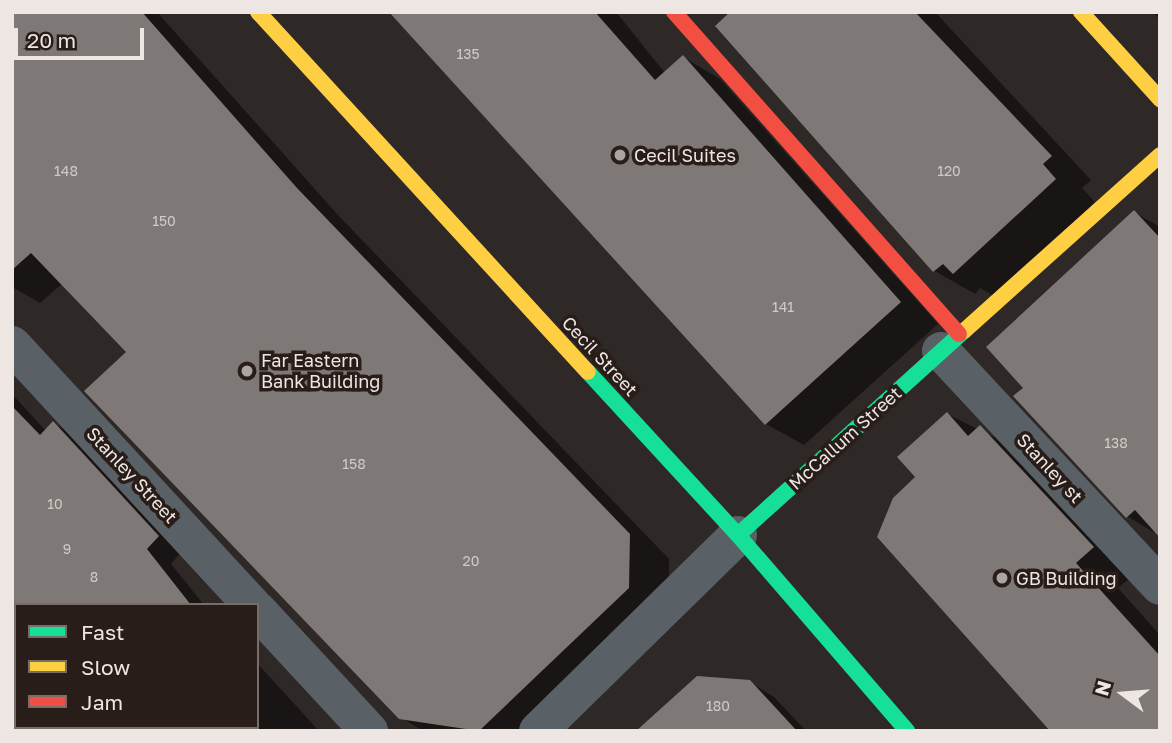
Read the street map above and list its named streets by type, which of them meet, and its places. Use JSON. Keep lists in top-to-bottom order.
{
  "streets": {
    "main road": ["Cecil Street", "McCallum Street"],
    "street": ["Stanley st", "Stanley Street"]
  },
  "crossings": [
    ["Cecil Street", "McCallum Street"],
    ["McCallum Street", "Stanley st"]
  ],
  "places": ["Cecil Suites", "Far Eastern Bank Building", "GB Building"],
  "house_numbers": [
    "135",
    "148",
    "120",
    "150",
    "141",
    "138",
    "158",
    "10",
    "9",
    "20",
    "8",
    "180"
  ],
  "legend": ["Fast", "Slow", "Jam"],
  "scale_bar": "20 m",
  "north": "left"
}
